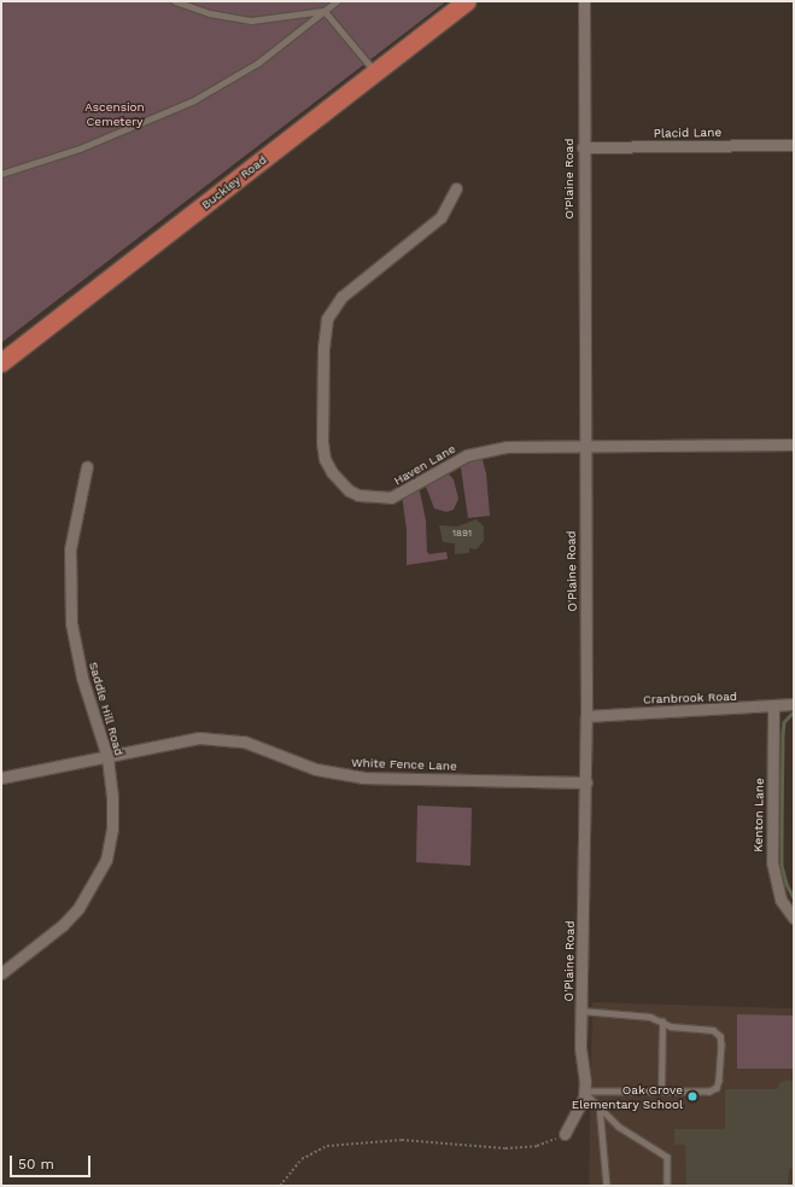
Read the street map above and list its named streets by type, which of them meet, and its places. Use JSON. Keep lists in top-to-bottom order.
{
  "streets": {
    "main road": ["Buckley Road"],
    "street": [
      "Placid Lane",
      "O'Plaine Road",
      "Haven Lane",
      "Cranbrook Road",
      "Saddle Hill Road",
      "White Fence Lane",
      "Kenton Lane"
    ]
  },
  "crossings": [
    ["Placid Lane", "O'Plaine Road"],
    ["O'Plaine Road", "Haven Lane"],
    ["O'Plaine Road", "Cranbrook Road"],
    ["O'Plaine Road", "White Fence Lane"],
    ["Cranbrook Road", "Kenton Lane"],
    ["Saddle Hill Road", "White Fence Lane"]
  ],
  "parks": ["Ascension Cemetery"],
  "places": ["Oak Grove Elementary School"],
  "house_numbers": ["1891"],
  "scale_bar": "50 m"
}
